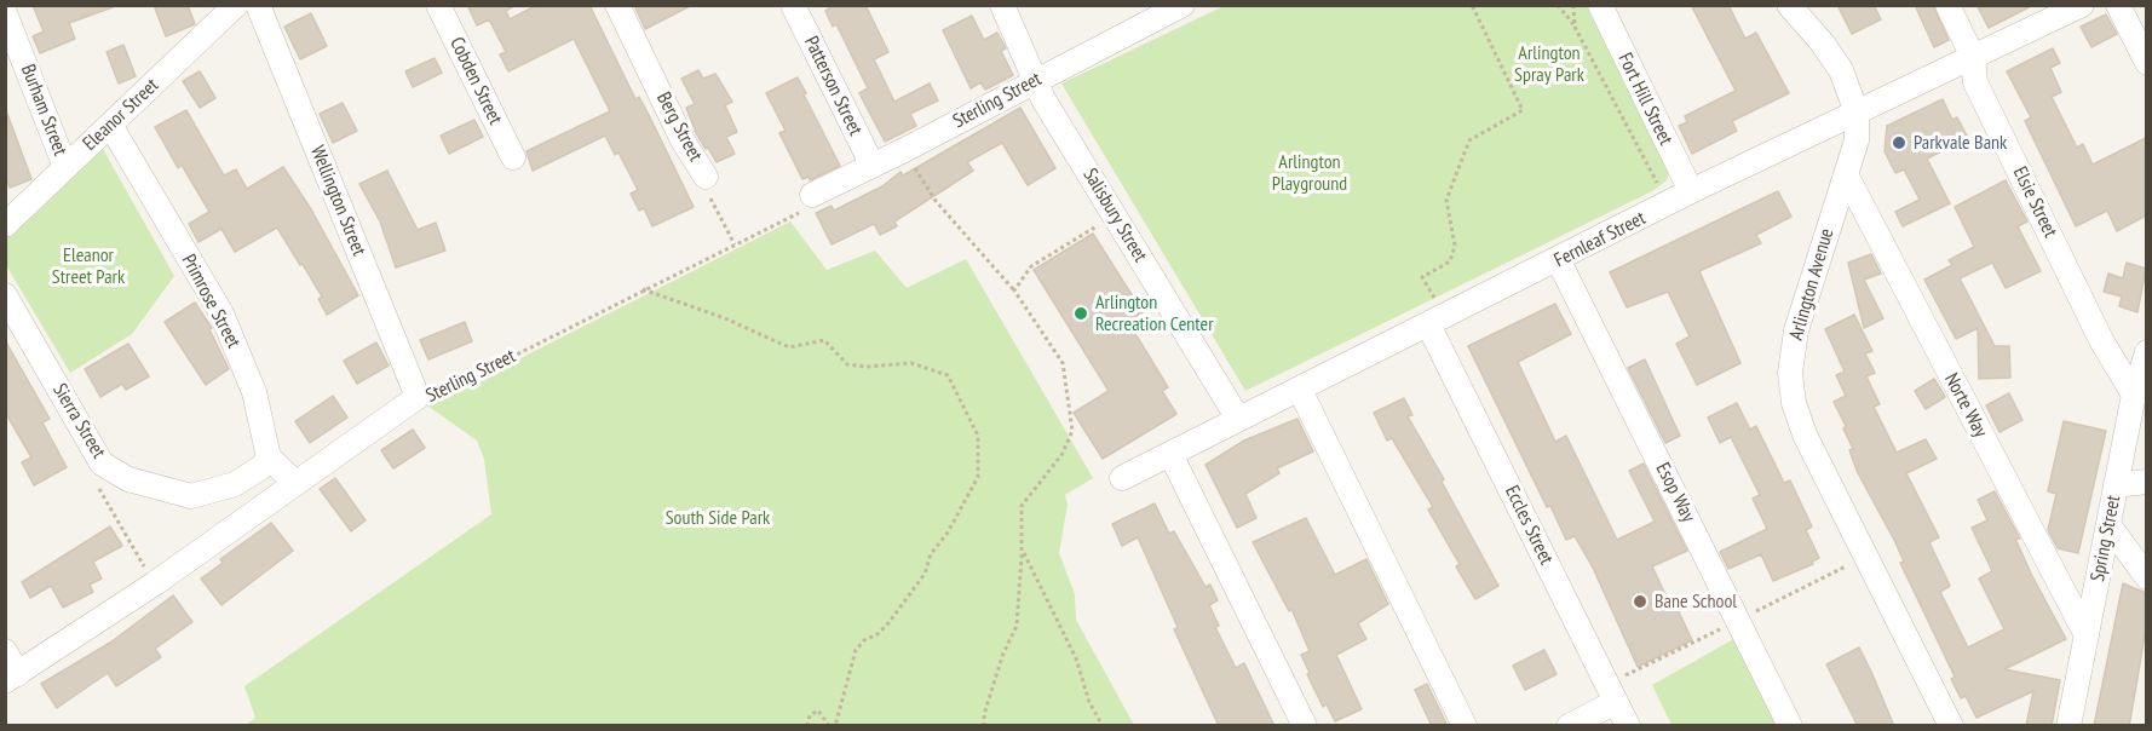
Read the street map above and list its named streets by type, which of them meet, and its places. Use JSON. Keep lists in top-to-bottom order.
{
  "streets": {
    "street": [
      "Cobden Street",
      "Patterson Street",
      "Fort Hill Street",
      "Sterling Street",
      "Burham Street",
      "Eleanor Street",
      "Berg Street",
      "Wellington Street",
      "Elsie Street",
      "Salisbury Street",
      "Fernleaf Street",
      "Arlington Avenue",
      "Primrose Street",
      "Norte Way",
      "Sierra Street",
      "Esop Way",
      "Eccles Street",
      "Spring Street"
    ]
  },
  "crossings": [
    ["Patterson Street", "Sterling Street"],
    ["Fort Hill Street", "Fernleaf Street"],
    ["Sterling Street", "Berg Street"],
    ["Sterling Street", "Wellington Street"],
    ["Sterling Street", "Salisbury Street"],
    ["Burham Street", "Eleanor Street"],
    ["Eleanor Street", "Primrose Street"],
    ["Elsie Street", "Fernleaf Street"],
    ["Elsie Street", "Spring Street"],
    ["Salisbury Street", "Fernleaf Street"],
    ["Fernleaf Street", "Arlington Avenue"],
    ["Fernleaf Street", "Esop Way"],
    ["Fernleaf Street", "Eccles Street"],
    ["Arlington Avenue", "Norte Way"],
    ["Primrose Street", "Sierra Street"],
    ["Norte Way", "Spring Street"]
  ],
  "parks": [
    "Arlington Spray Park",
    "Arlington Playground",
    "Eleanor Street Park",
    "South Side Park"
  ],
  "places": ["Parkvale Bank", "Arlington Recreation Center", "Bane School"]
}
